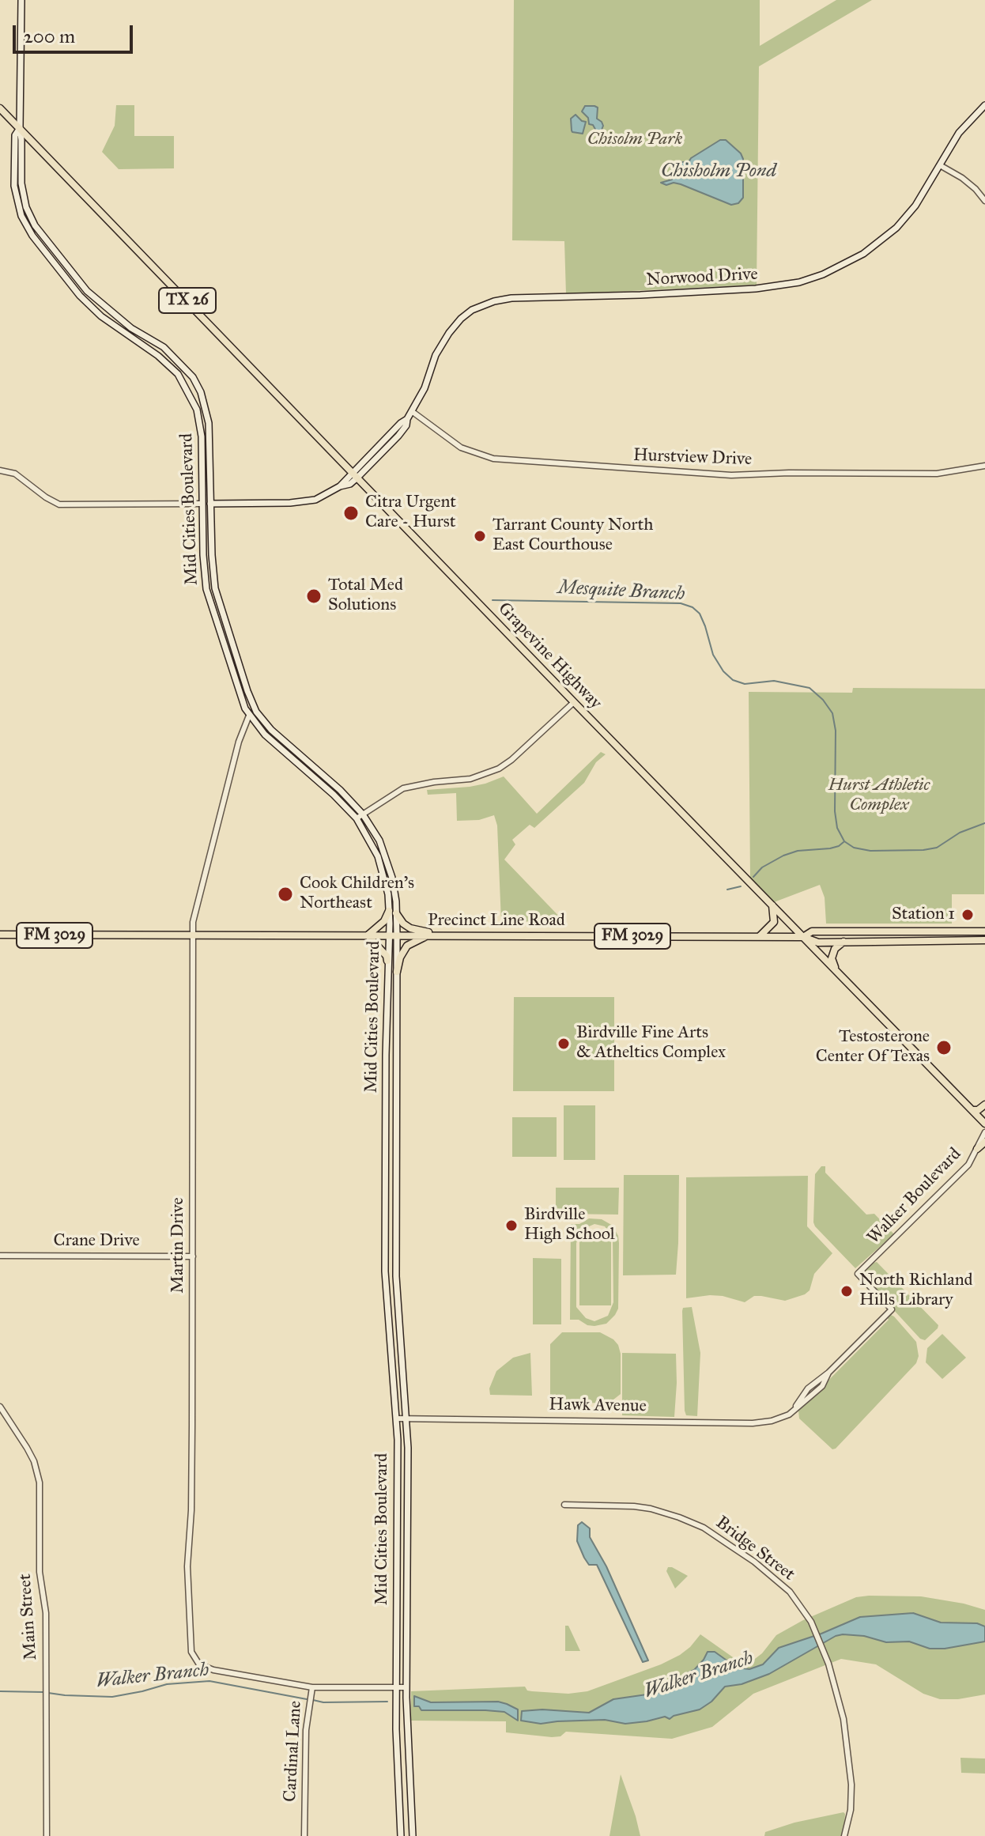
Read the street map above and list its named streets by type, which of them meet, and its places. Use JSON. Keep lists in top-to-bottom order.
{
  "streets": {
    "main road": [
      "Norwood Drive",
      "TX 26",
      "Mid Cities Boulevard",
      "Grapevine Highway",
      "Precinct Line Road",
      "FM 3029"
    ],
    "street": [
      "Hurstview Drive",
      "Walker Boulevard",
      "Crane Drive",
      "Martin Drive",
      "Hawk Avenue",
      "Bridge Street",
      "Main Street",
      "Cardinal Lane"
    ]
  },
  "crossings": [
    ["Norwood Drive", "Hurstview Drive"],
    ["Norwood Drive", "Grapevine Highway"],
    ["TX 26", "Mid Cities Boulevard"],
    ["TX 26", "Grapevine Highway"],
    ["Mid Cities Boulevard", "Grapevine Highway"],
    ["Mid Cities Boulevard", "Precinct Line Road"],
    ["Mid Cities Boulevard", "Martin Drive"],
    ["Mid Cities Boulevard", "Hawk Avenue"],
    ["Mid Cities Boulevard", "Cardinal Lane"],
    ["Grapevine Highway", "Precinct Line Road"],
    ["Precinct Line Road", "Martin Drive"],
    ["Walker Boulevard", "Hawk Avenue"],
    ["Crane Drive", "Martin Drive"],
    ["Martin Drive", "Cardinal Lane"]
  ],
  "water": ["Chisholm Pond", "Mesquite Branch", "Walker Branch"],
  "parks": ["Chisolm Park", "Hurst Athletic Complex"],
  "places": [
    "Citra Urgent Care - Hurst",
    "Tarrant County North East Courthouse",
    "Total Med Solutions",
    "Cook Children's Northeast",
    "Station 1",
    "Birdville Fine Arts & Atheltics Complex",
    "Testosterone Center Of Texas",
    "Birdville High School",
    "North Richland Hills Library"
  ],
  "scale_bar": "200 m"
}
